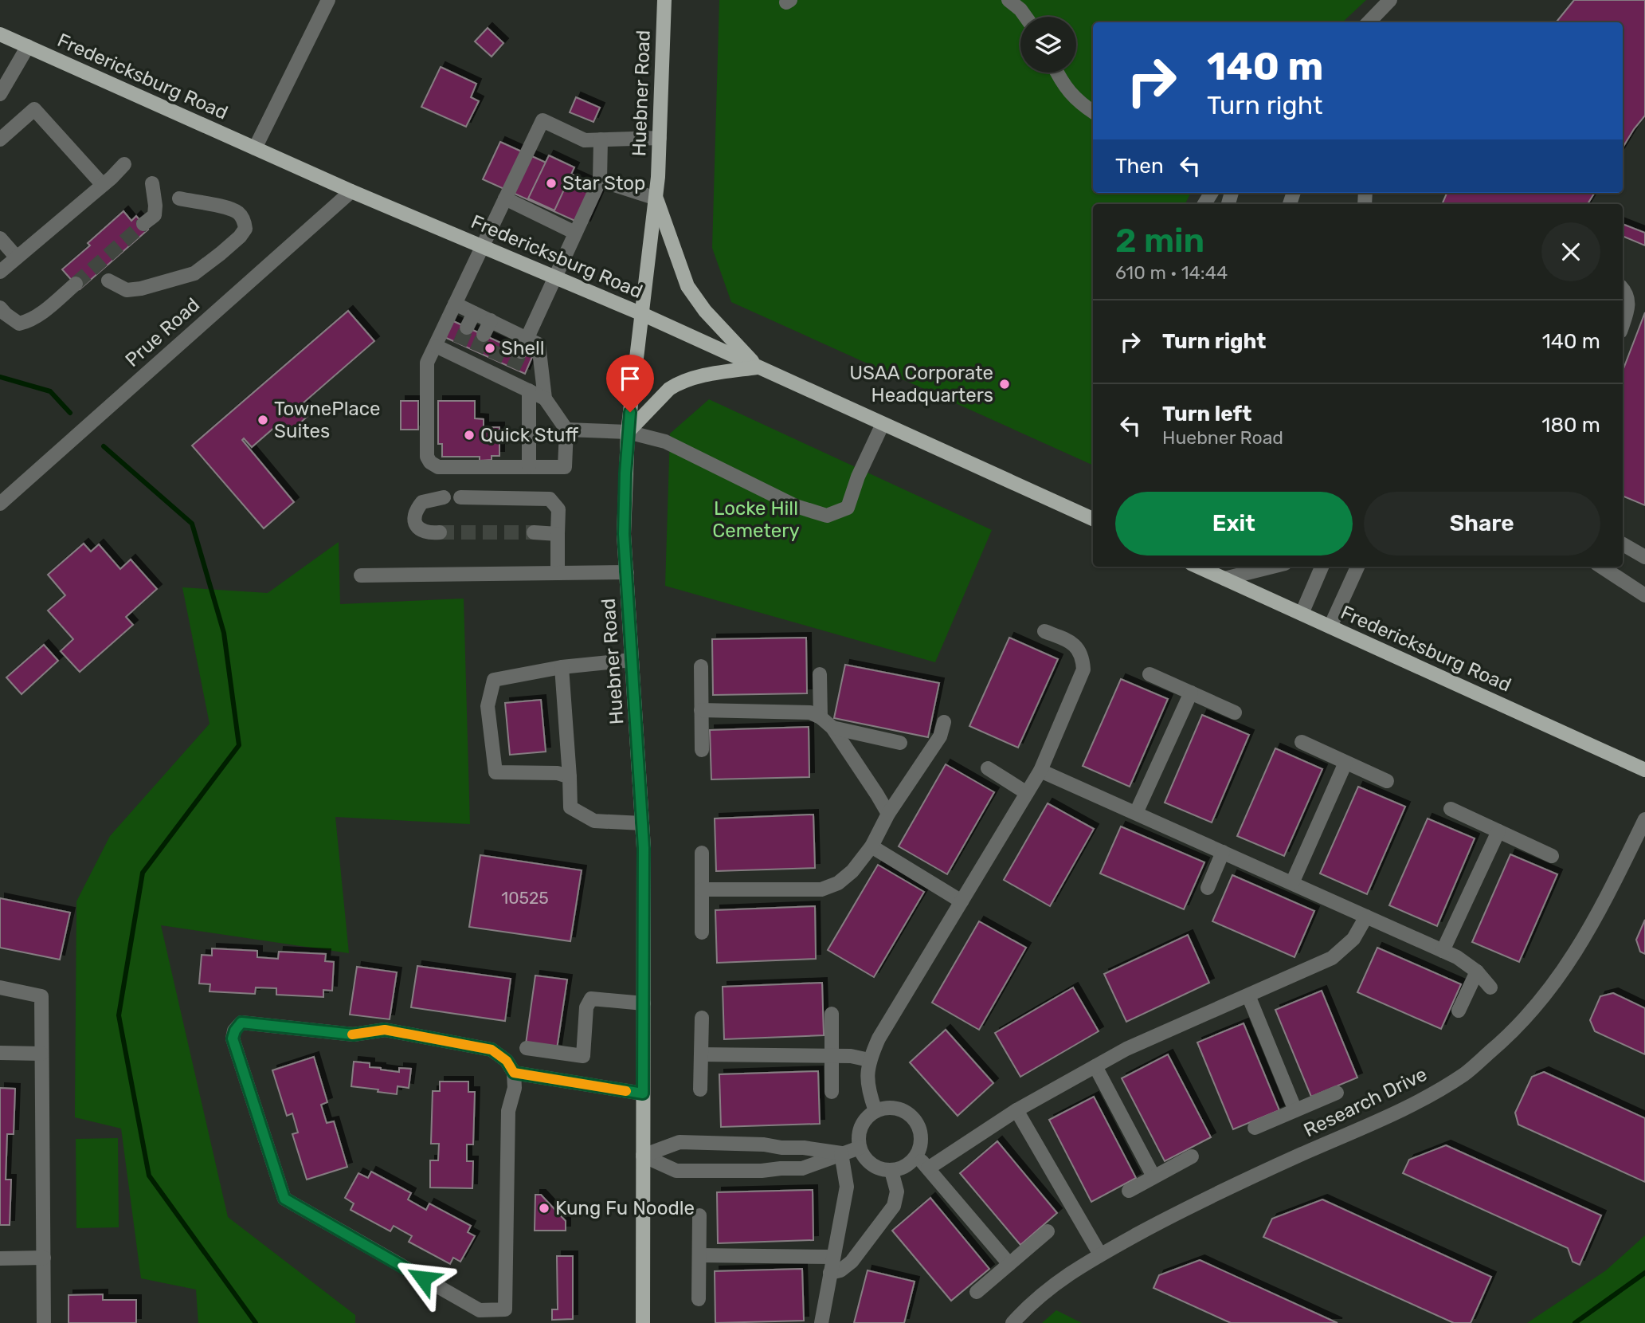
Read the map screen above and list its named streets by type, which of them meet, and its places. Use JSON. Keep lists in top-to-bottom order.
{
  "streets": {
    "main road": ["Fredericksburg Road", "Huebner Road"],
    "street": ["Prue Road", "Research Drive"]
  },
  "crossings": [
    ["Fredericksburg Road", "Huebner Road"],
    ["Fredericksburg Road", "Prue Road"]
  ],
  "parks": ["Locke Hill Cemetery"],
  "places": [
    "Star Stop",
    "Shell",
    "USAA Corporate Headquarters",
    "TownePlace Suites",
    "Quick Stuff",
    "Kung Fu Noodle"
  ],
  "house_numbers": ["10525"],
  "page": {
    "turn": ["140 m", "Turn right"],
    "then": "Then",
    "heading": ["2 min", "610 m · 14:44"],
    "list": [
      {
        "name": "Turn right",
        "value": "140 m"
      },
      {
        "name": "Turn left",
        "note": "Huebner Road",
        "value": "180 m"
      }
    ],
    "buttons": ["Exit", "Share"]
  }
}
